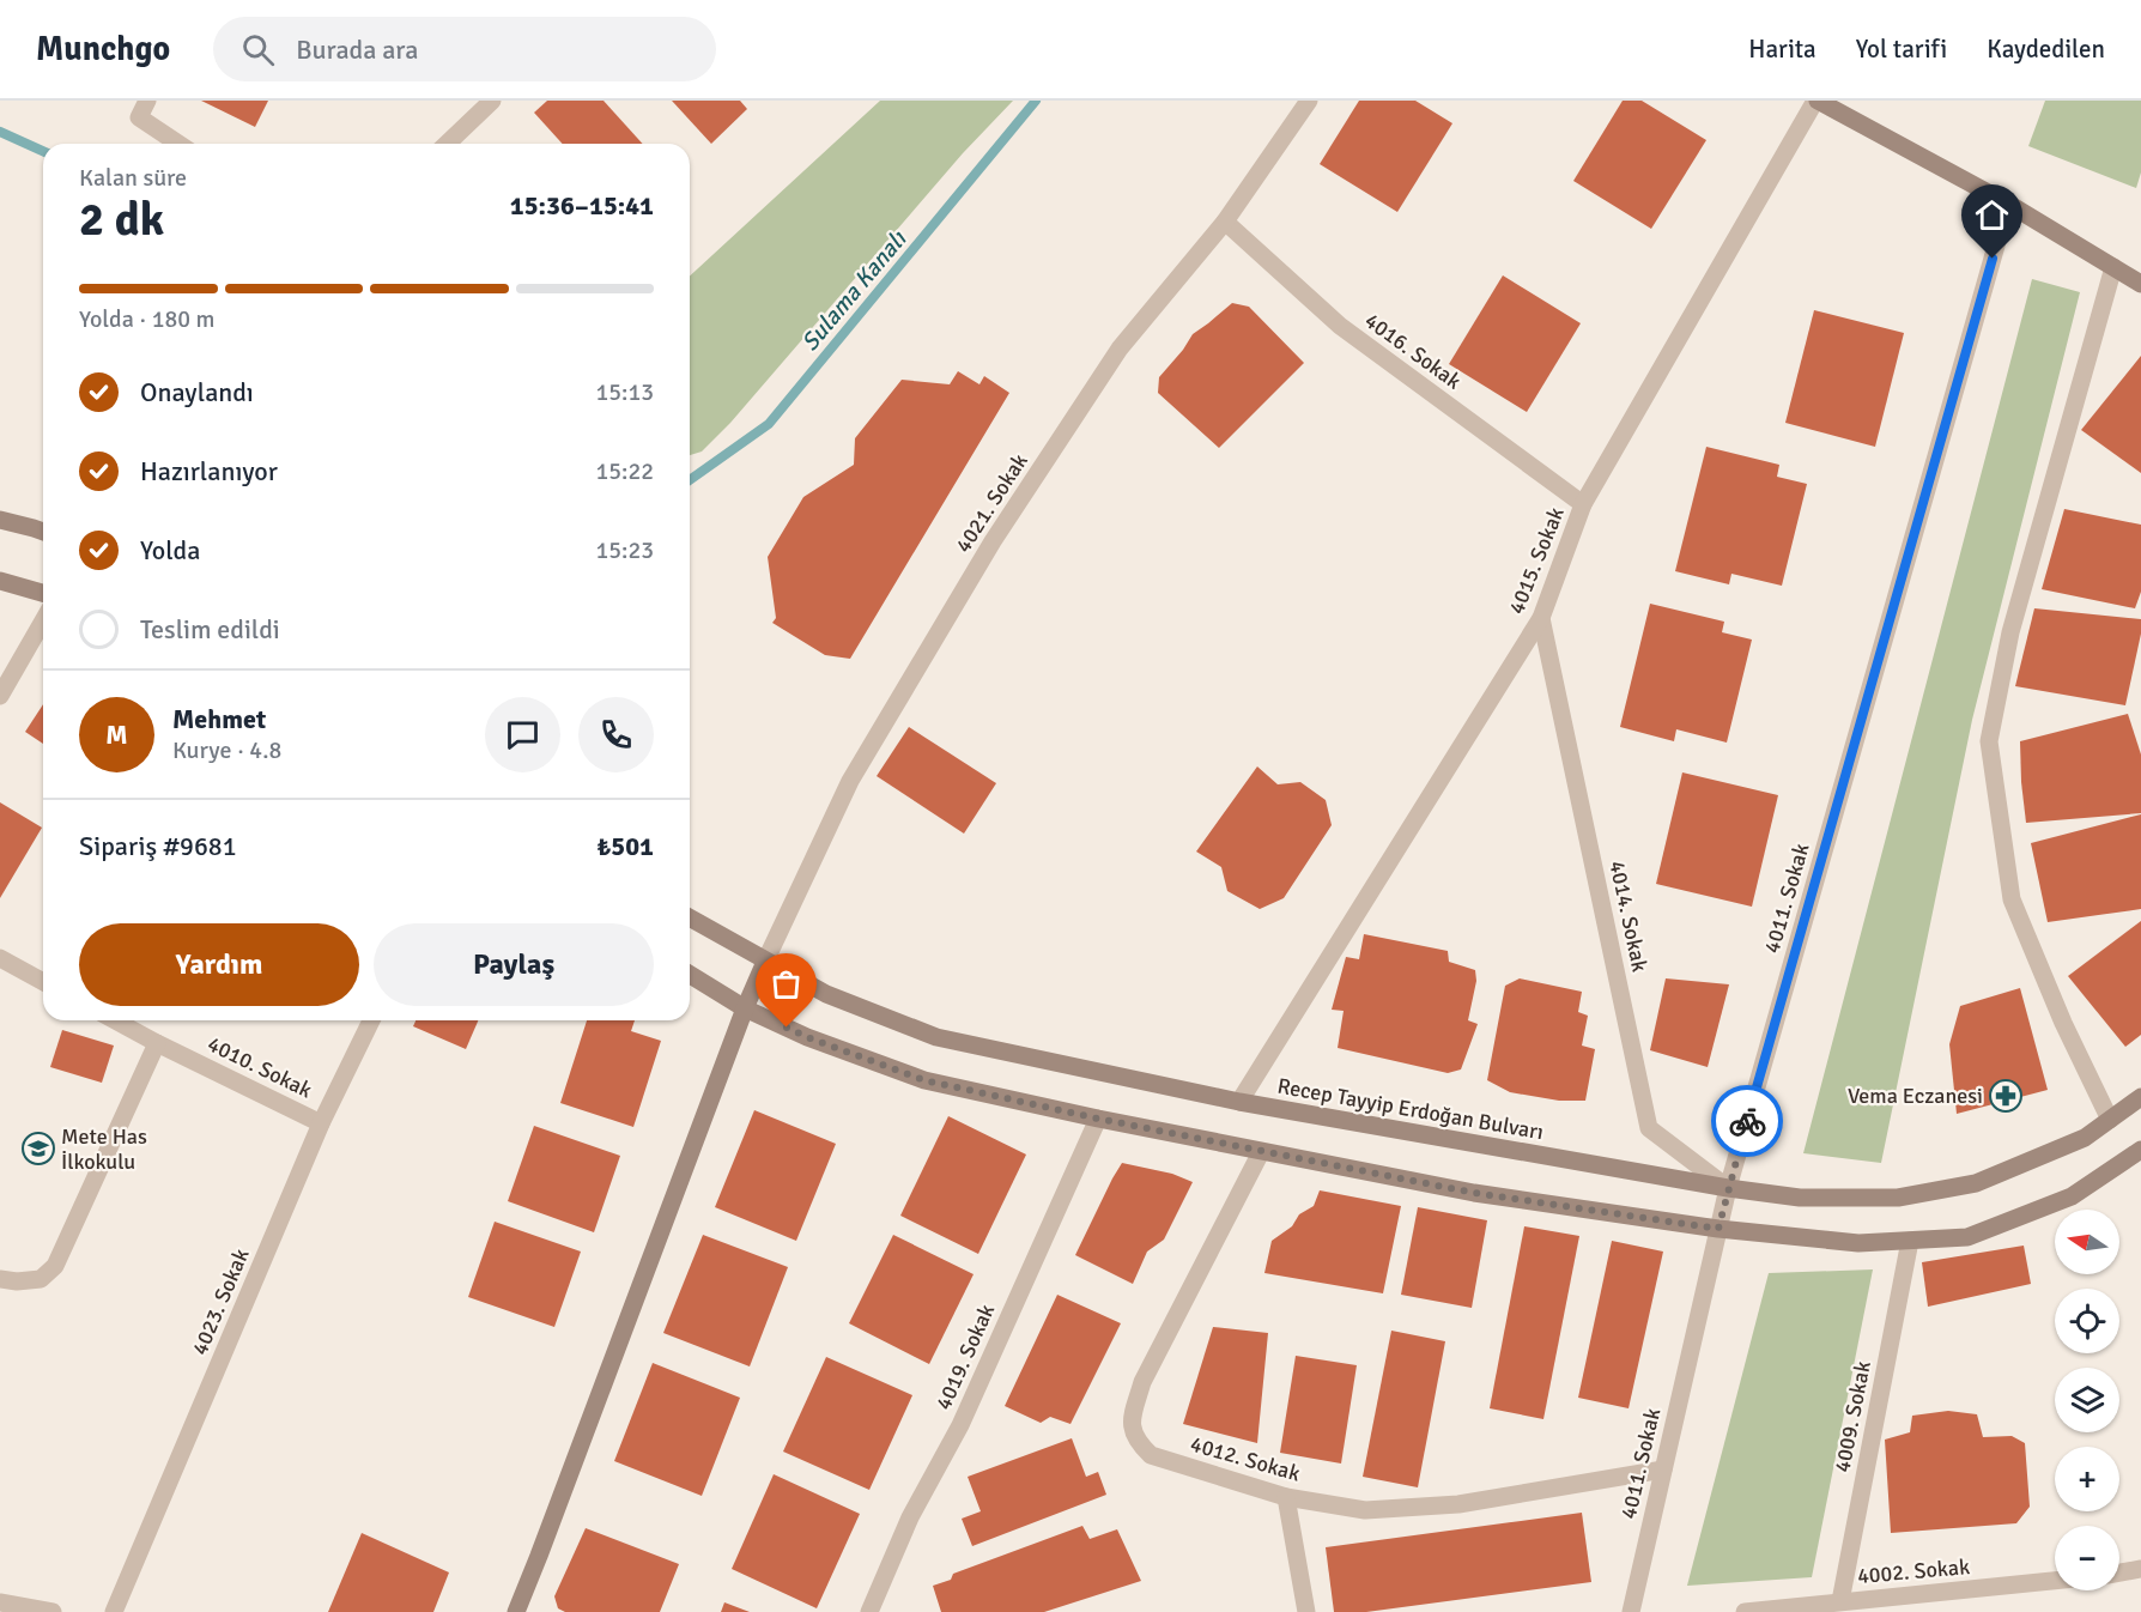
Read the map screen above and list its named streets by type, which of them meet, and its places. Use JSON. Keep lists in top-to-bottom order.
{
  "streets": {
    "main road": ["Recep Tayyip Erdoğan Bulvarı"],
    "street": [
      "4016. Sokak",
      "4021. Sokak",
      "4015. Sokak",
      "4011. Sokak",
      "4014. Sokak",
      "4010. Sokak",
      "4023. Sokak",
      "4019. Sokak",
      "4009. Sokak",
      "4012. Sokak",
      "4002. Sokak"
    ]
  },
  "crossings": [
    ["4016. Sokak", "4021. Sokak"],
    ["4016. Sokak", "4015. Sokak"],
    ["4021. Sokak", "Recep Tayyip Erdoğan Bulvarı"],
    ["4015. Sokak", "4014. Sokak"],
    ["4015. Sokak", "Recep Tayyip Erdoğan Bulvarı"],
    ["4011. Sokak", "4014. Sokak"],
    ["4011. Sokak", "Recep Tayyip Erdoğan Bulvarı"],
    ["4011. Sokak", "4012. Sokak"],
    ["4014. Sokak", "Recep Tayyip Erdoğan Bulvarı"],
    ["4010. Sokak", "4023. Sokak"],
    ["4009. Sokak", "4002. Sokak"]
  ],
  "water": ["Sulama Kanalı"],
  "places": {
    "pharmacy": ["Vema Eczanesi"],
    "school or university": ["Mete Has İlkokulu"]
  },
  "north": "left",
  "page": {
    "header": "Munchgo",
    "search": "Burada ara",
    "nav": ["Harita", "Yol tarifi", "Kaydedilen"],
    "heading": ["2 dk", "Kalan süre", "15:36–15:41"],
    "panel": [
      "Mehmet",
      "Kurye · 4.8",
      "Sipariş #9681",
      "₺501"
    ],
    "bar": "Yolda · 180 m",
    "list": [
      ["Onaylandı", "15:13"],
      ["Hazırlanıyor", "15:22"],
      ["Yolda", "15:23"],
      "Teslim edildi"
    ],
    "round": "M",
    "buttons": ["Yardım", "Paylaş"],
    "map_buttons": ["+", "−"]
  }
}
